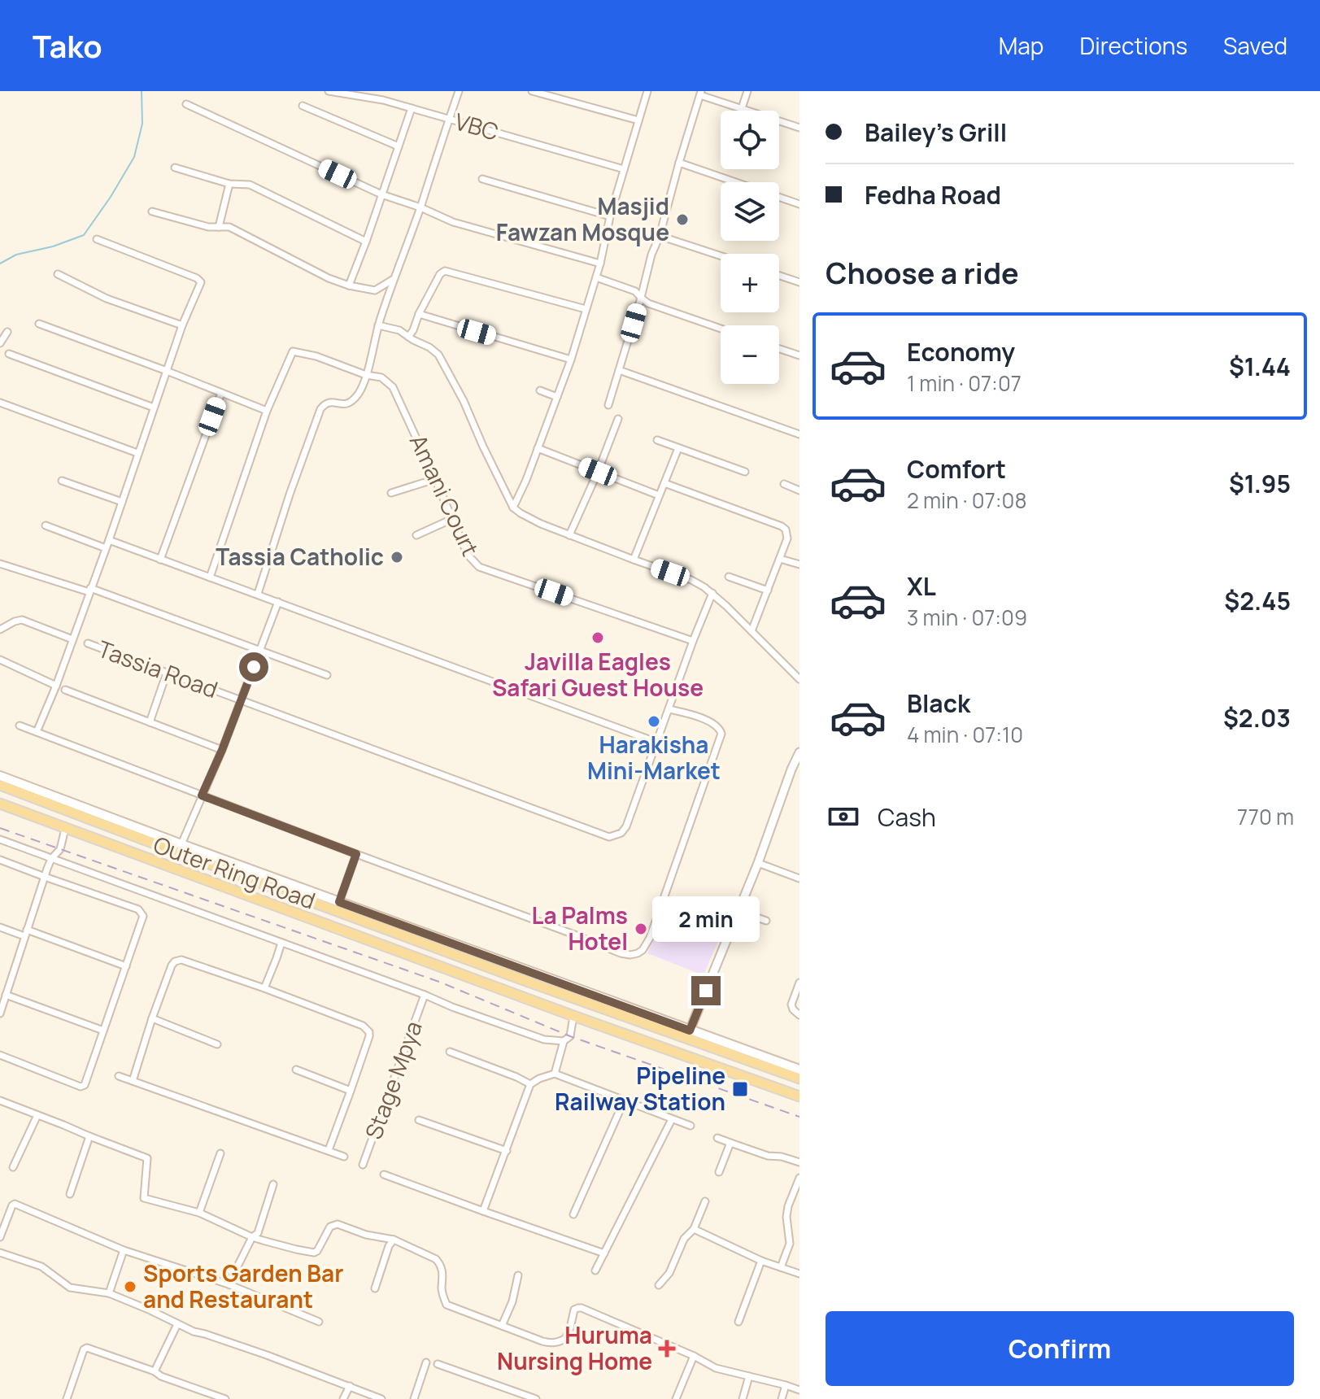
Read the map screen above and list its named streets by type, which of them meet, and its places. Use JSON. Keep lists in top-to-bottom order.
{
  "streets": {
    "main road": ["Outer Ring Road"],
    "street": [
      "VBC",
      "Amani Court",
      "Tassia Road",
      "Stage Mpya"
    ]
  },
  "places": {
    "other": [
      "Masjid Fawzan Mosque",
      "Tassia Catholic",
      "Javilla Eagles Safari Guest House",
      "Harakisha Mini-Market",
      "La Palms Hotel",
      "Sports Garden Bar and Restaurant"
    ],
    "transit": ["Pipeline Railway Station"],
    "health": ["Huruma Nursing Home"]
  },
  "page": {
    "header": "Tako",
    "nav": ["Map", "Directions", "Saved"],
    "banner": ["Bailey's Grill", "Fedha Road"],
    "map_buttons": ["+", "−"],
    "heading": "Choose a ride",
    "list": [
      {
        "name": "Economy",
        "note": "1 min · 07:07",
        "value": "$1.44"
      },
      {
        "name": "Comfort",
        "note": "2 min · 07:08",
        "value": "$1.95"
      },
      {
        "name": "XL",
        "note": "3 min · 07:09",
        "value": "$2.45"
      },
      {
        "name": "Black",
        "note": "4 min · 07:10",
        "value": "$2.03"
      }
    ],
    "pay": ["Cash", "770 m"],
    "bubble": "2 min",
    "buttons": "Confirm"
  }
}
